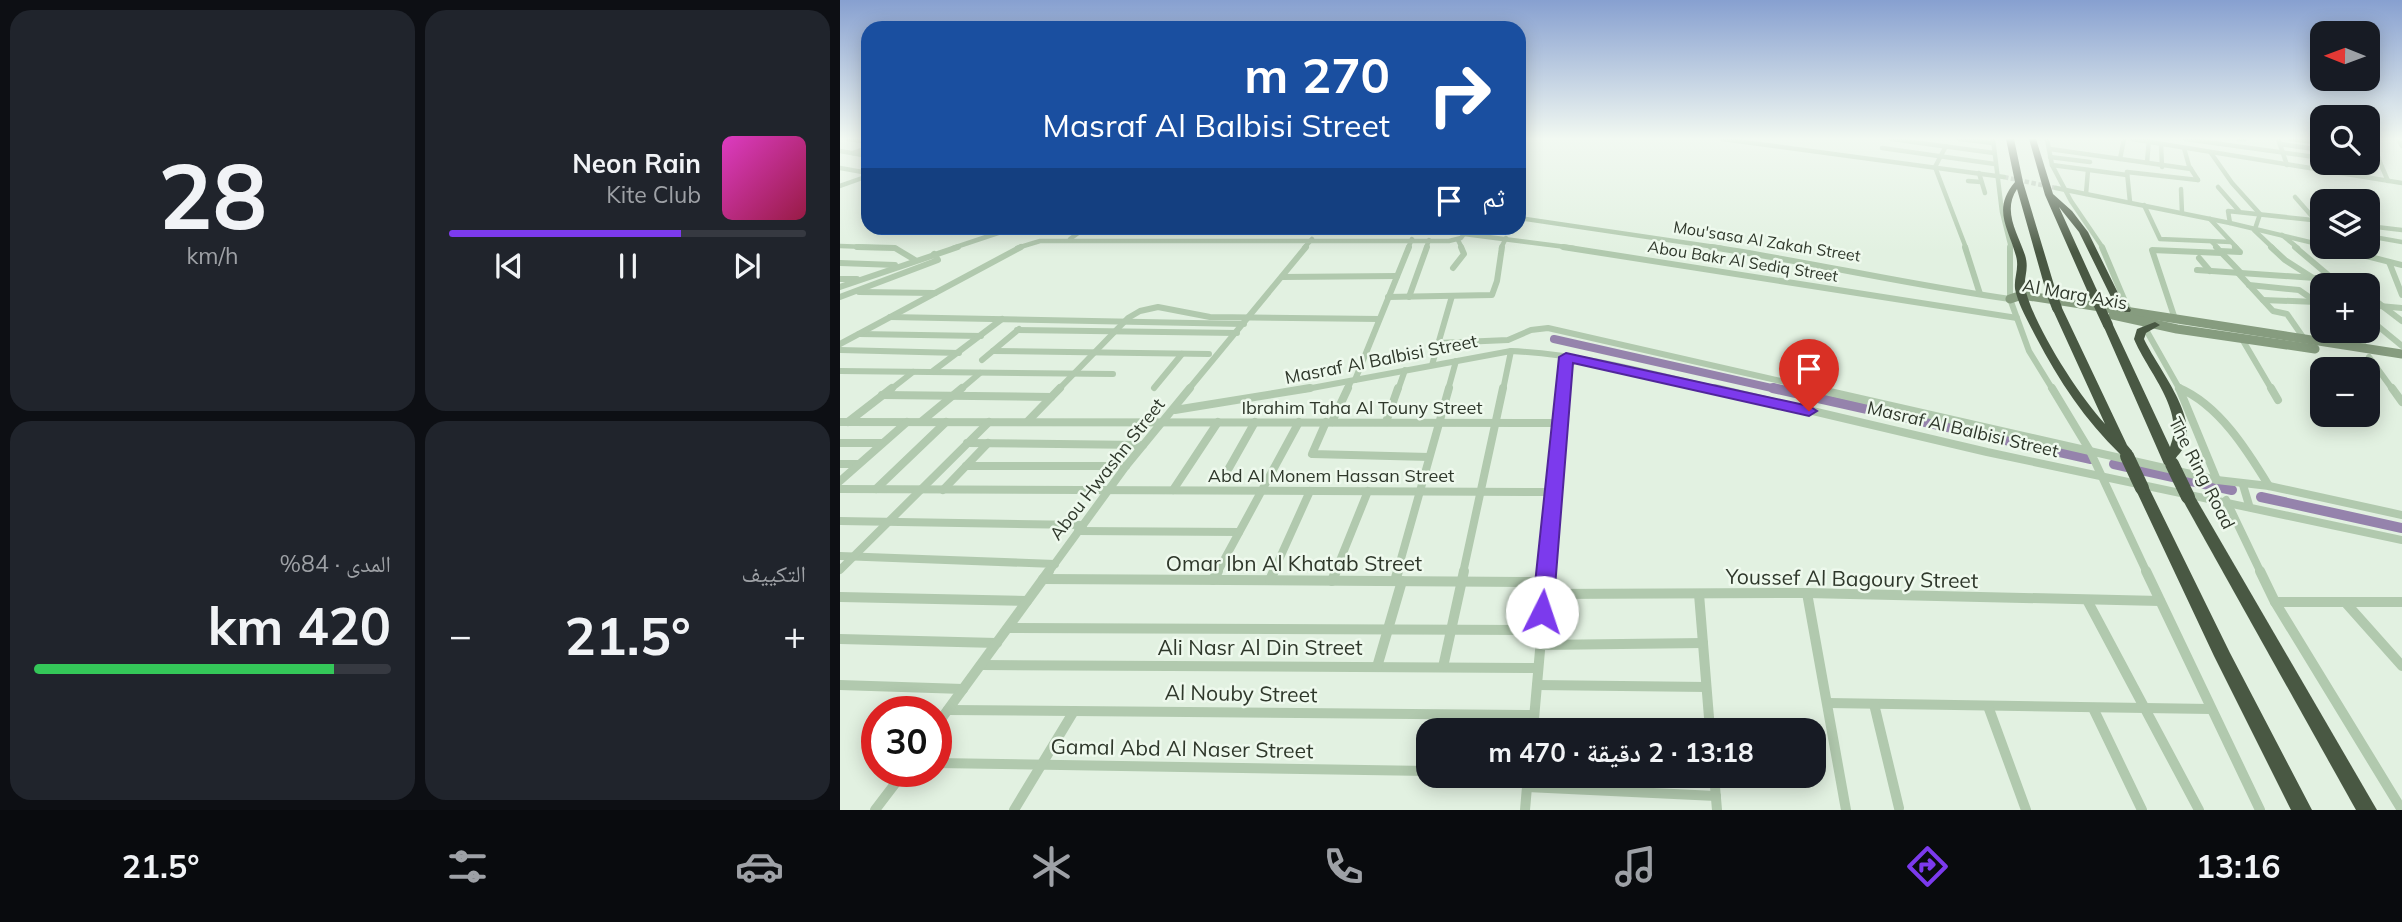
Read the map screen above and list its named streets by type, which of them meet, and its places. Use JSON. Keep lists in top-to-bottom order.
{
  "streets": {
    "highway": ["The Ring Road"],
    "main road": ["Al Marg Axis"],
    "street": [
      "Mou'sasa Al Zakah Street",
      "Abou Bakr Al Sediq Street",
      "Masraf Al Balbisi Street",
      "Ibrahim Taha Al Touny Street",
      "Abou Hwashn Street",
      "Abd Al Monem Hassan Street",
      "Omar Ibn Al Khatab Street",
      "Youssef Al Bagoury Street",
      "Ali Nasr Al Din Street",
      "Al Nouby Street",
      "Gamal Abd Al Naser Street"
    ]
  },
  "crossings": [
    ["Mou'sasa Al Zakah Street", "Al Marg Axis"],
    ["Masraf Al Balbisi Street", "Abou Hwashn Street"],
    ["Ibrahim Taha Al Touny Street", "Abou Hwashn Street"],
    ["Abou Hwashn Street", "Abd Al Monem Hassan Street"],
    ["Abou Hwashn Street", "Omar Ibn Al Khatab Street"],
    ["Abou Hwashn Street", "Ali Nasr Al Din Street"]
  ],
  "north": "left",
  "page": {
    "tile": [
      ["28", "km/h"],
      "التكييف",
      ["المدى · 84%", "420 km"]
    ],
    "map_buttons": ["+", "−"],
    "turn": ["270 m", "Masraf Al Balbisi Street"],
    "song": ["Neon Rain", "Kite Club"],
    "then": "ثم",
    "heat": ["−", "21.5°", "+"],
    "limit": "30",
    "trip": "13:18 · 2 دقيقة · 470 m",
    "tabs": ["13:16", "21.5°"]
  }
}
